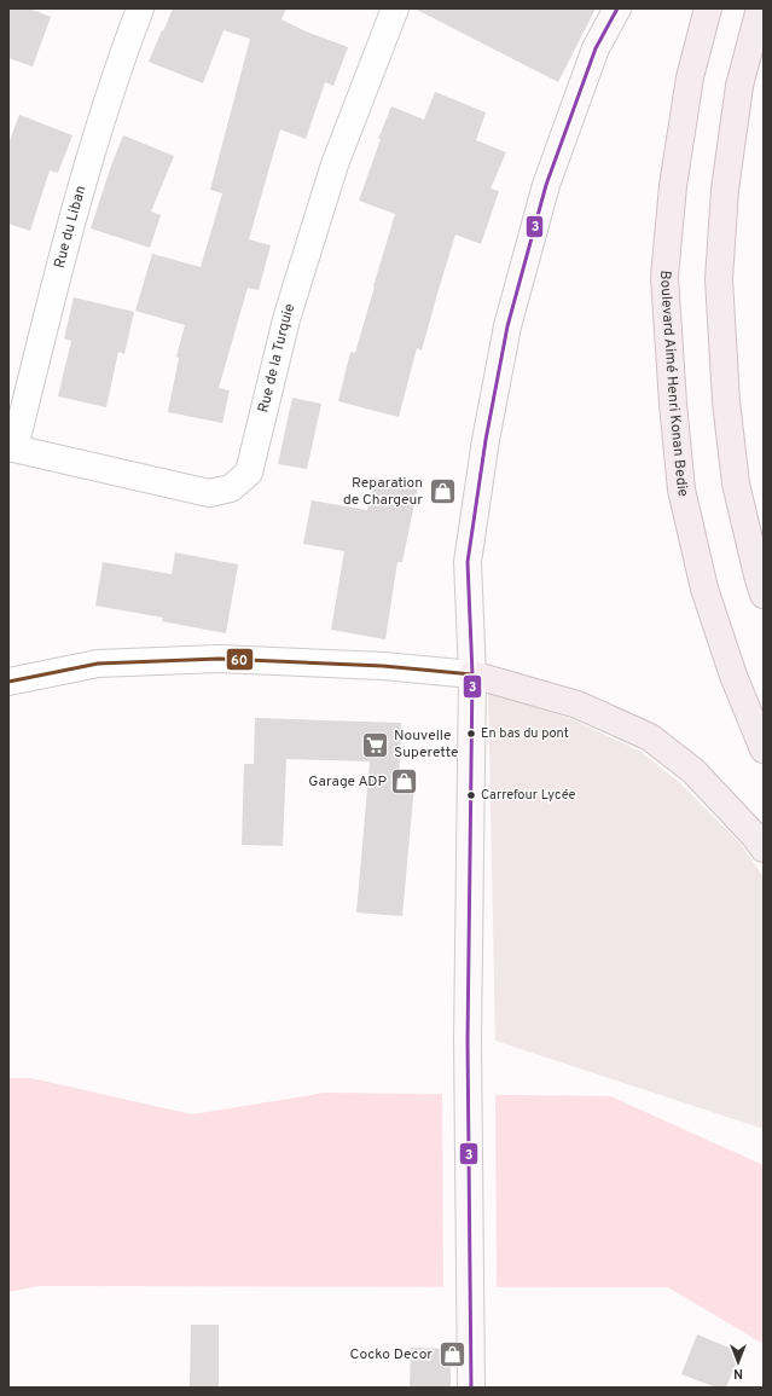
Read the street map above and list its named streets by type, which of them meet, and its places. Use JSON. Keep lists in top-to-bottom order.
{
  "streets": {
    "highway": ["Boulevard Aimé Henri Konan Bedie"],
    "street": ["Rue du Liban", "Rue de la Turquie"]
  },
  "crossings": [
    ["Rue du Liban", "Rue de la Turquie"]
  ],
  "places": {
    "shop": ["Reparation de Chargeur", "Garage ADP", "Cocko Decor"],
    "other": ["En bas du pont", "Carrefour Lycée"],
    "supermarket": ["Nouvelle Superette"]
  },
  "lines": ["transit line 3", "transit line 60"],
  "north": "bottom"
}
